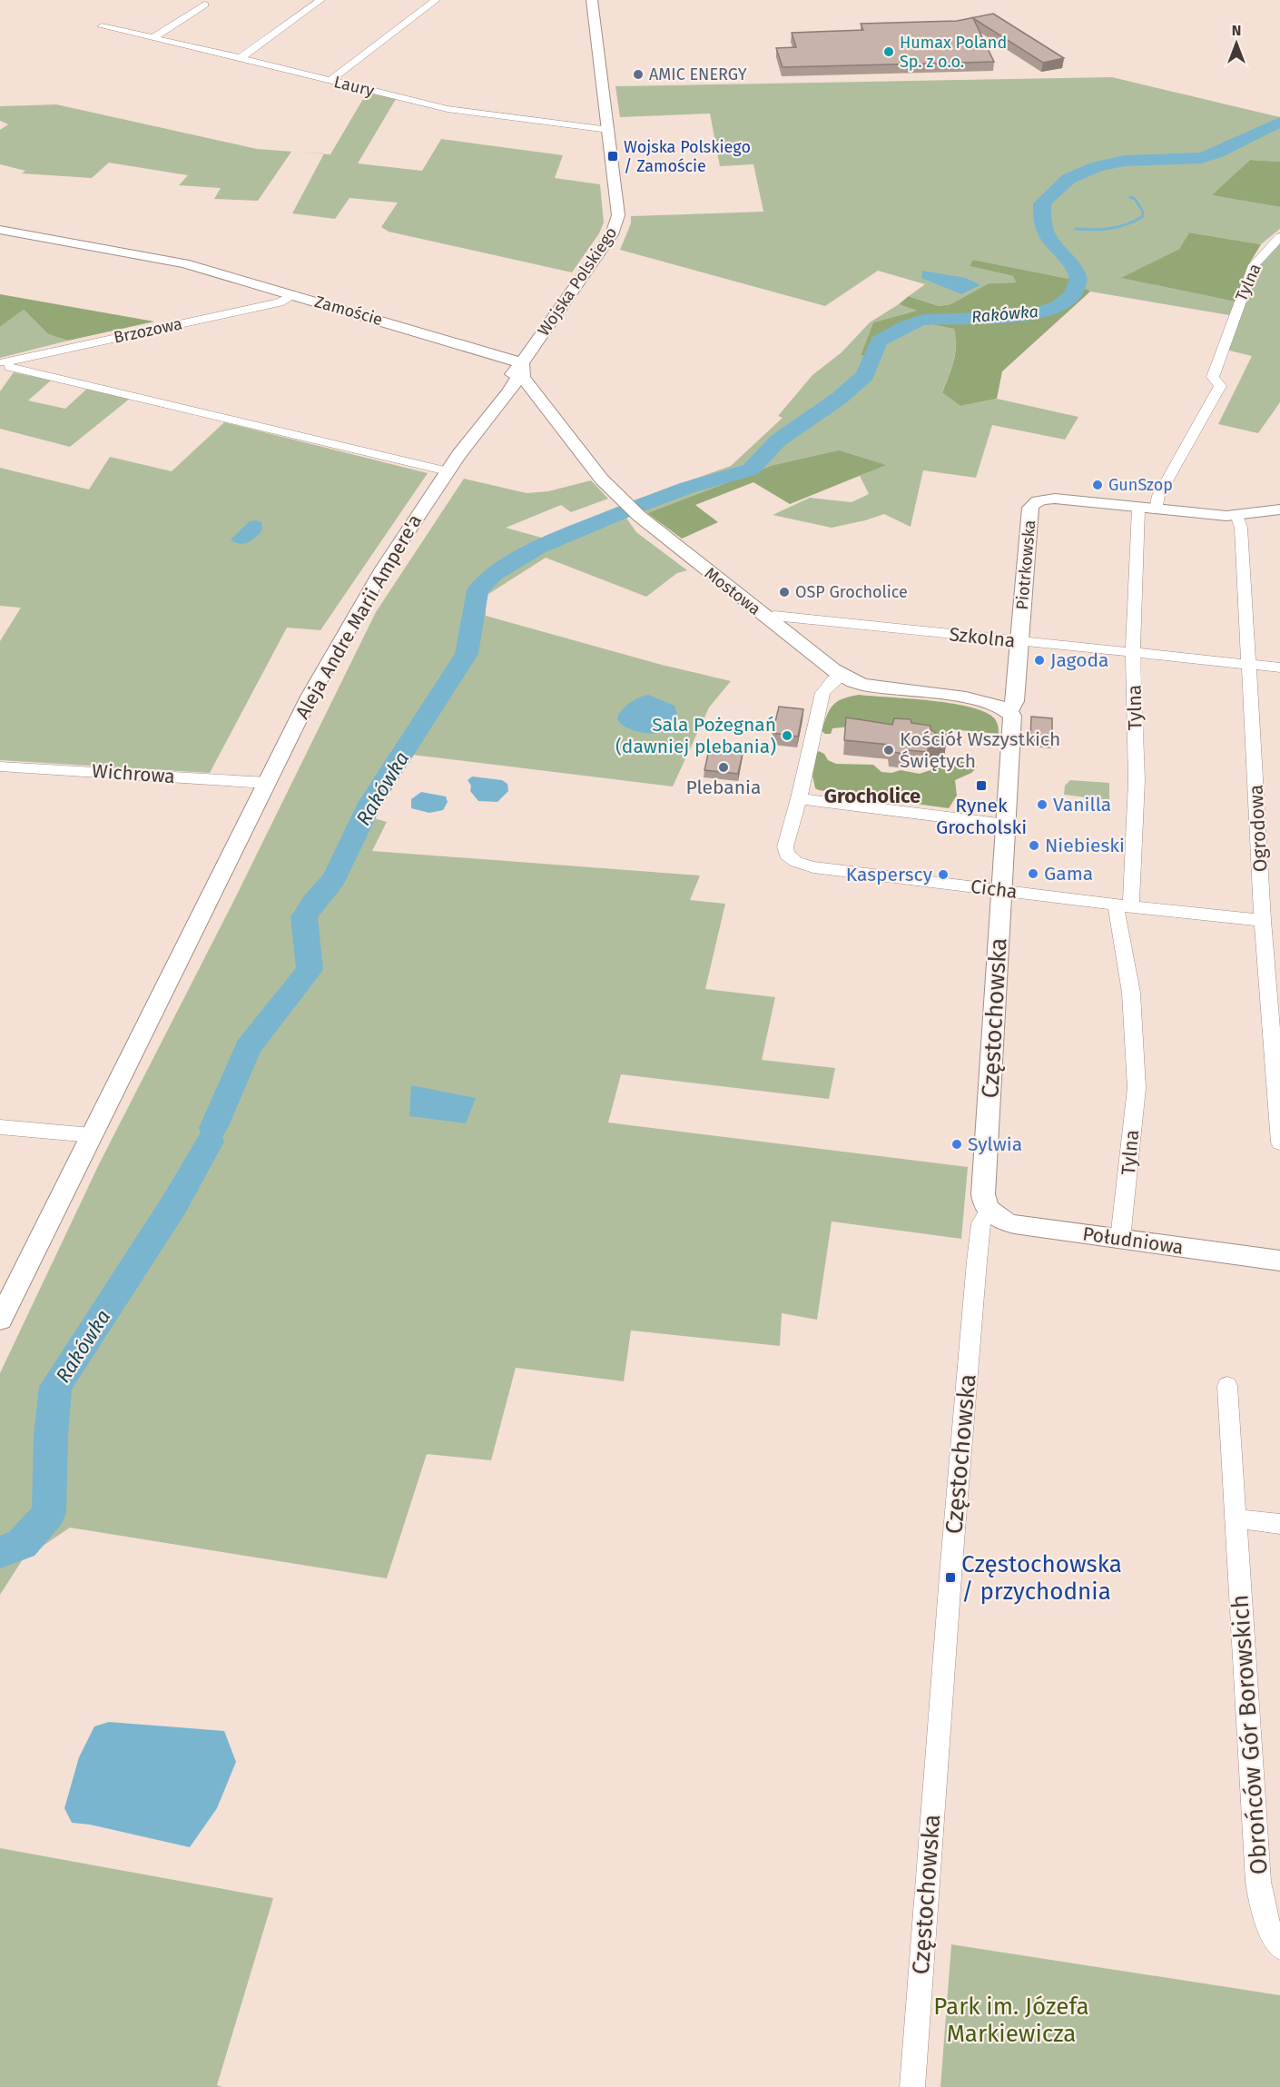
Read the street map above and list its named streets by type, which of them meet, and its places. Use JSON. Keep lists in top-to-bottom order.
{
  "streets": {
    "street": [
      "Laury",
      "Wojska Polskiego",
      "Tylna",
      "Zamoście",
      "Brzozowa",
      "Piotrkowska",
      "Mostowa",
      "Aleja Andre Marii Ampere'a",
      "Szkolna",
      "Wichrowa",
      "Ogrodowa",
      "Cicha",
      "Częstochowska",
      "Południowa",
      "Obrońców Gór Borowskich"
    ]
  },
  "crossings": [
    ["Laury", "Wojska Polskiego"],
    ["Wojska Polskiego", "Zamoście"],
    ["Wojska Polskiego", "Aleja Andre Marii Ampere'a"],
    ["Tylna", "Piotrkowska"],
    ["Tylna", "Szkolna"],
    ["Tylna", "Cicha"],
    ["Tylna", "Południowa"],
    ["Zamoście", "Brzozowa"],
    ["Zamoście", "Aleja Andre Marii Ampere'a"],
    ["Piotrkowska", "Szkolna"],
    ["Piotrkowska", "Ogrodowa"],
    ["Mostowa", "Szkolna"],
    ["Aleja Andre Marii Ampere'a", "Wichrowa"],
    ["Szkolna", "Ogrodowa"],
    ["Ogrodowa", "Cicha"],
    ["Cicha", "Częstochowska"],
    ["Częstochowska", "Południowa"]
  ],
  "districts": ["Grocholice"],
  "water": ["Rakówka"],
  "parks": ["Park im. Józefa Markiewicza"],
  "places": {
    "other": [
      "Humax Poland Sp. z o.o.",
      "AMIC ENERGY",
      "GunSzop",
      "OSP Grocholice",
      "Jagoda",
      "Sala Pożegnań (dawniej plebania)",
      "Kościół Wszystkich Świętych",
      "Plebania",
      "Vanilla",
      "Niebieski",
      "Gama",
      "Kasperscy",
      "Sylwia"
    ],
    "transit": ["Wojska Polskiego / Zamoście", "Rynek Grocholski", "Częstochowska / przychodnia"]
  },
  "north": "top"
}
